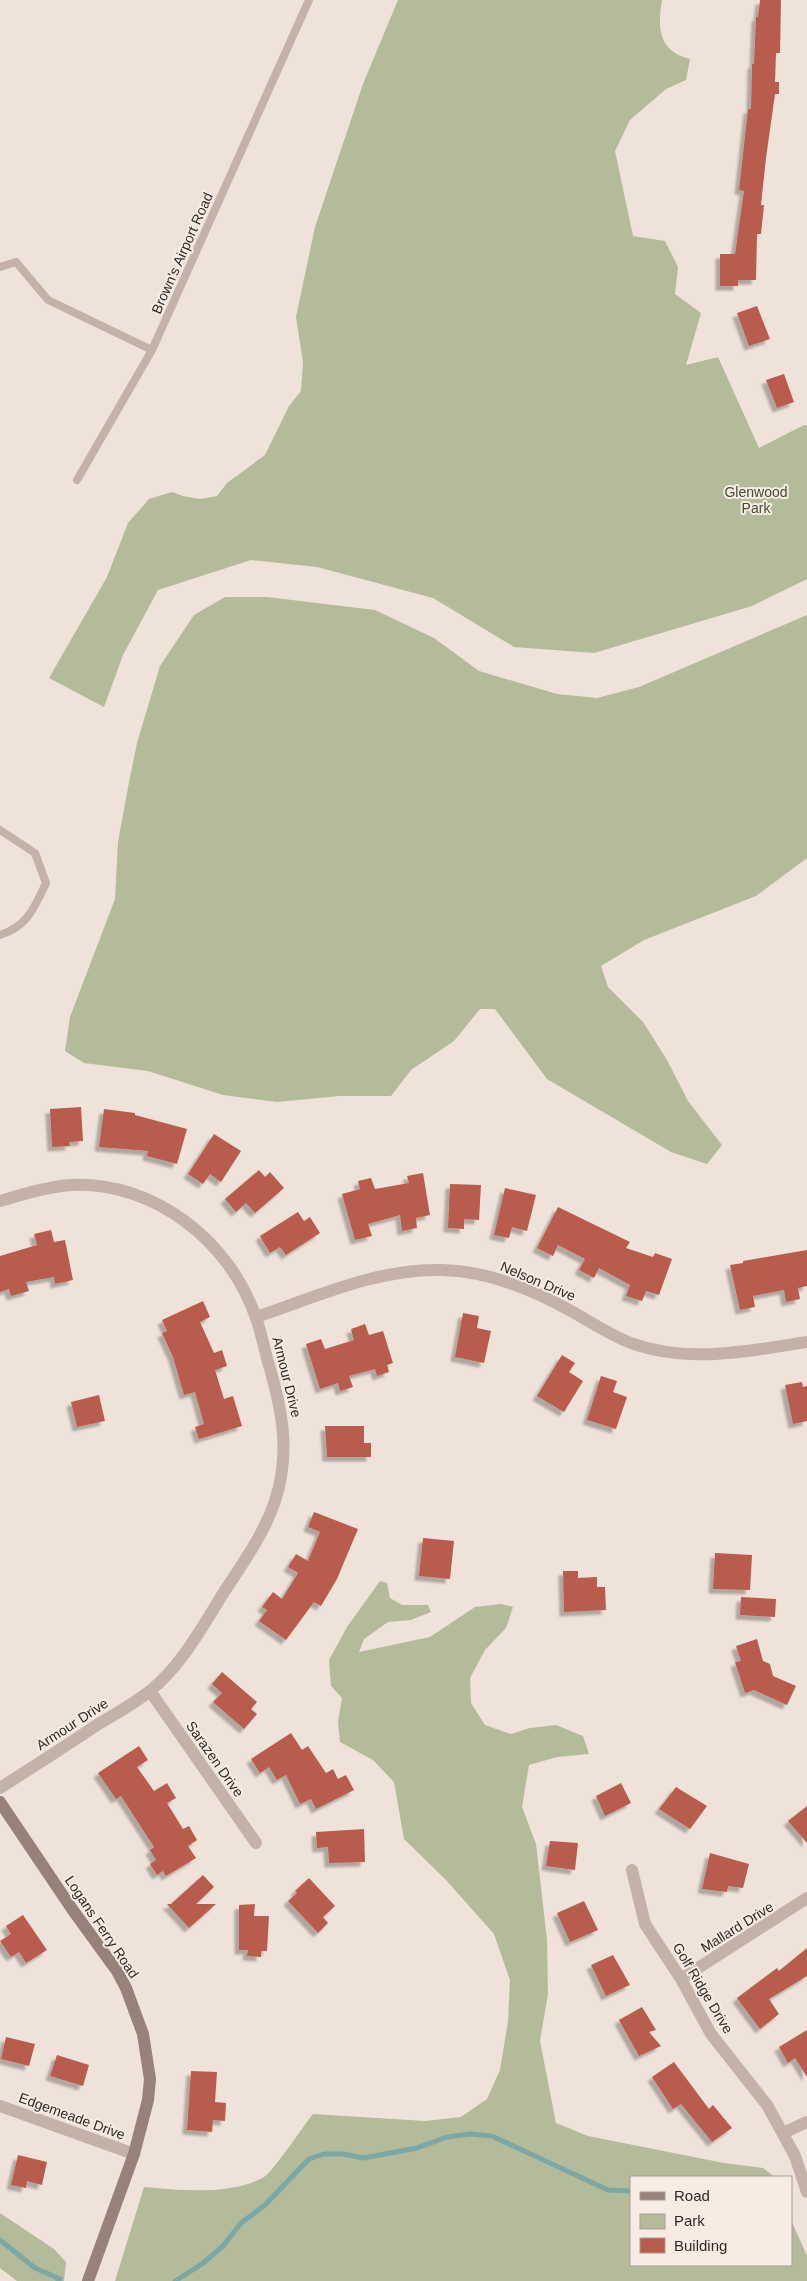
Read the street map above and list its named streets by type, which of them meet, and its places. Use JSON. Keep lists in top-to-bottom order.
{
  "streets": {
    "street": [
      "Nelson Drive",
      "Armour Drive",
      "Sarazen Drive",
      "Logans Ferry Road",
      "Mallard Drive",
      "Golf Ridge Drive",
      "Edgemeade Drive"
    ],
    "lane": ["Brown's Airport Road"]
  },
  "crossings": [
    ["Nelson Drive", "Armour Drive"],
    ["Armour Drive", "Sarazen Drive"],
    ["Logans Ferry Road", "Edgemeade Drive"],
    ["Mallard Drive", "Golf Ridge Drive"]
  ],
  "parks": ["Glenwood Park"],
  "legend": ["Road", "Park", "Building"]
}
